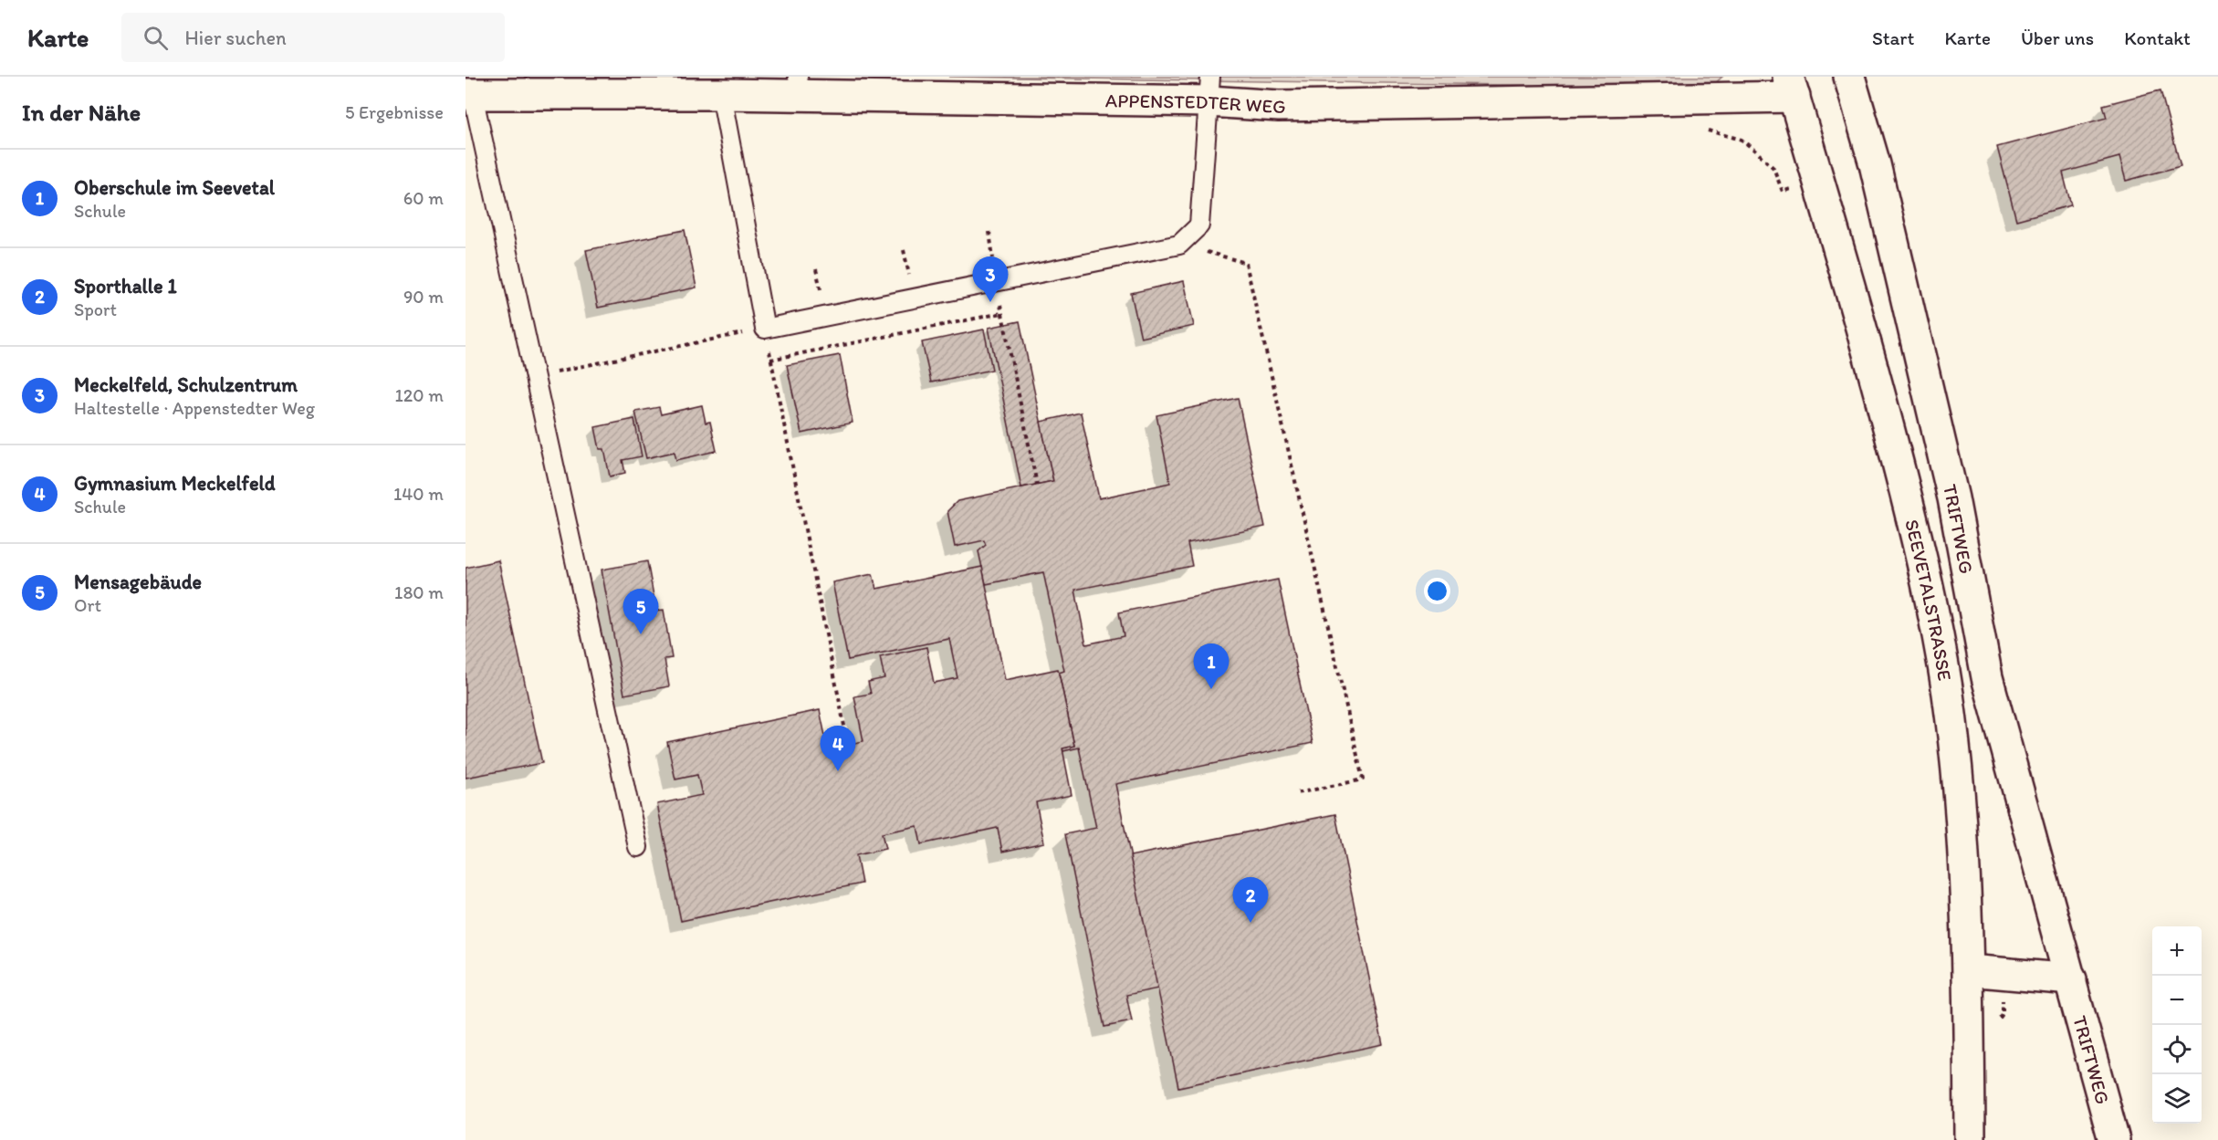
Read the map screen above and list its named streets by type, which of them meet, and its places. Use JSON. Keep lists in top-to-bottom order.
{
  "streets": {
    "street": ["APPENSTEDTER WEG", "TRIFTWEG", "SEEVETALSTRASSE"]
  },
  "crossings": [
    ["APPENSTEDTER WEG", "SEEVETALSTRASSE"]
  ],
  "page": {
    "header": "Karte",
    "search": "Hier suchen",
    "nav": [
      "Start",
      "Karte",
      "Über uns",
      "Kontakt"
    ],
    "heading": ["In der Nähe", "5 Ergebnisse"],
    "list": [
      {
        "mark": "1",
        "name": "Oberschule im Seevetal",
        "note": "Schule",
        "value": "60 m"
      },
      {
        "mark": "2",
        "name": "Sporthalle 1",
        "note": "Sport",
        "value": "90 m"
      },
      {
        "mark": "3",
        "name": "Meckelfeld, Schulzentrum",
        "note": "Haltestelle · Appenstedter Weg",
        "value": "120 m"
      },
      {
        "mark": "4",
        "name": "Gymnasium Meckelfeld",
        "note": "Schule",
        "value": "140 m"
      },
      {
        "mark": "5",
        "name": "Mensagebäude",
        "note": "Ort",
        "value": "180 m"
      }
    ],
    "pins": [
      "3",
      "5",
      "1",
      "4",
      "2"
    ],
    "map_buttons": ["+", "−"]
  }
}
